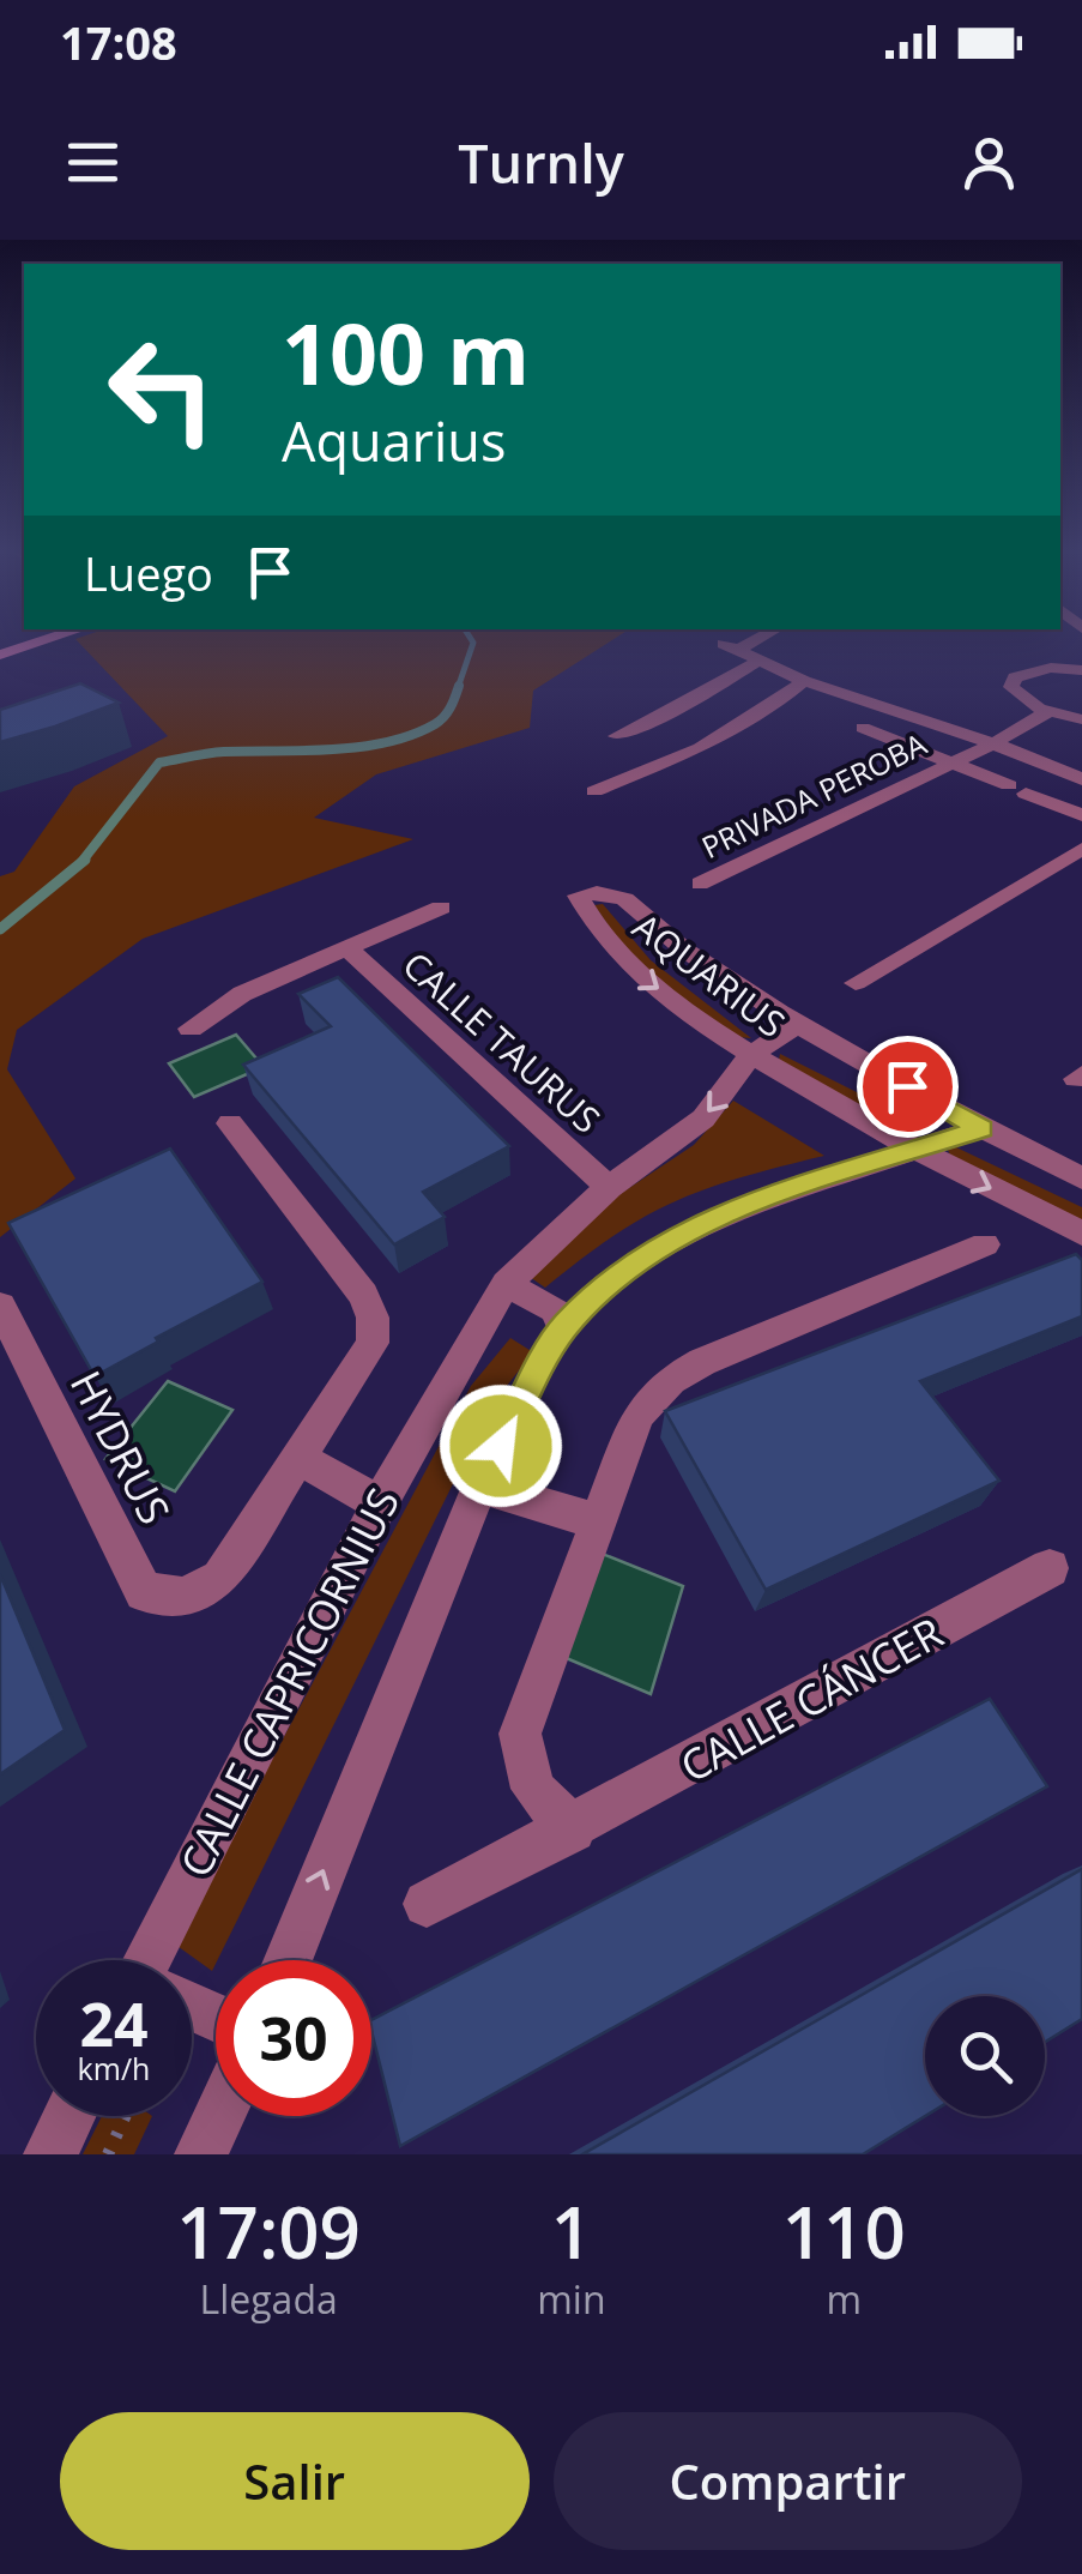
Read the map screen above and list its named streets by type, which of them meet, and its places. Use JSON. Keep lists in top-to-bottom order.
{
  "streets": {
    "street": [
      "PRIVADA PEROBA",
      "AQUARIUS",
      "CALLE TAURUS",
      "HYDRUS",
      "CALLE CAPRICORNIUS",
      "CALLE CÁNCER"
    ]
  },
  "crossings": [
    ["AQUARIUS", "CALLE CAPRICORNIUS"],
    ["CALLE TAURUS", "CALLE CAPRICORNIUS"]
  ],
  "page": {
    "status": "17:08",
    "header": "Turnly",
    "turn": ["100 m", "Aquarius"],
    "then": "Luego",
    "speed": "24 km/h",
    "limit": "30",
    "eta": [
      "17:09",
      "Llegada",
      "1",
      "min",
      "110",
      "m"
    ],
    "buttons": ["Salir", "Compartir"]
  }
}
